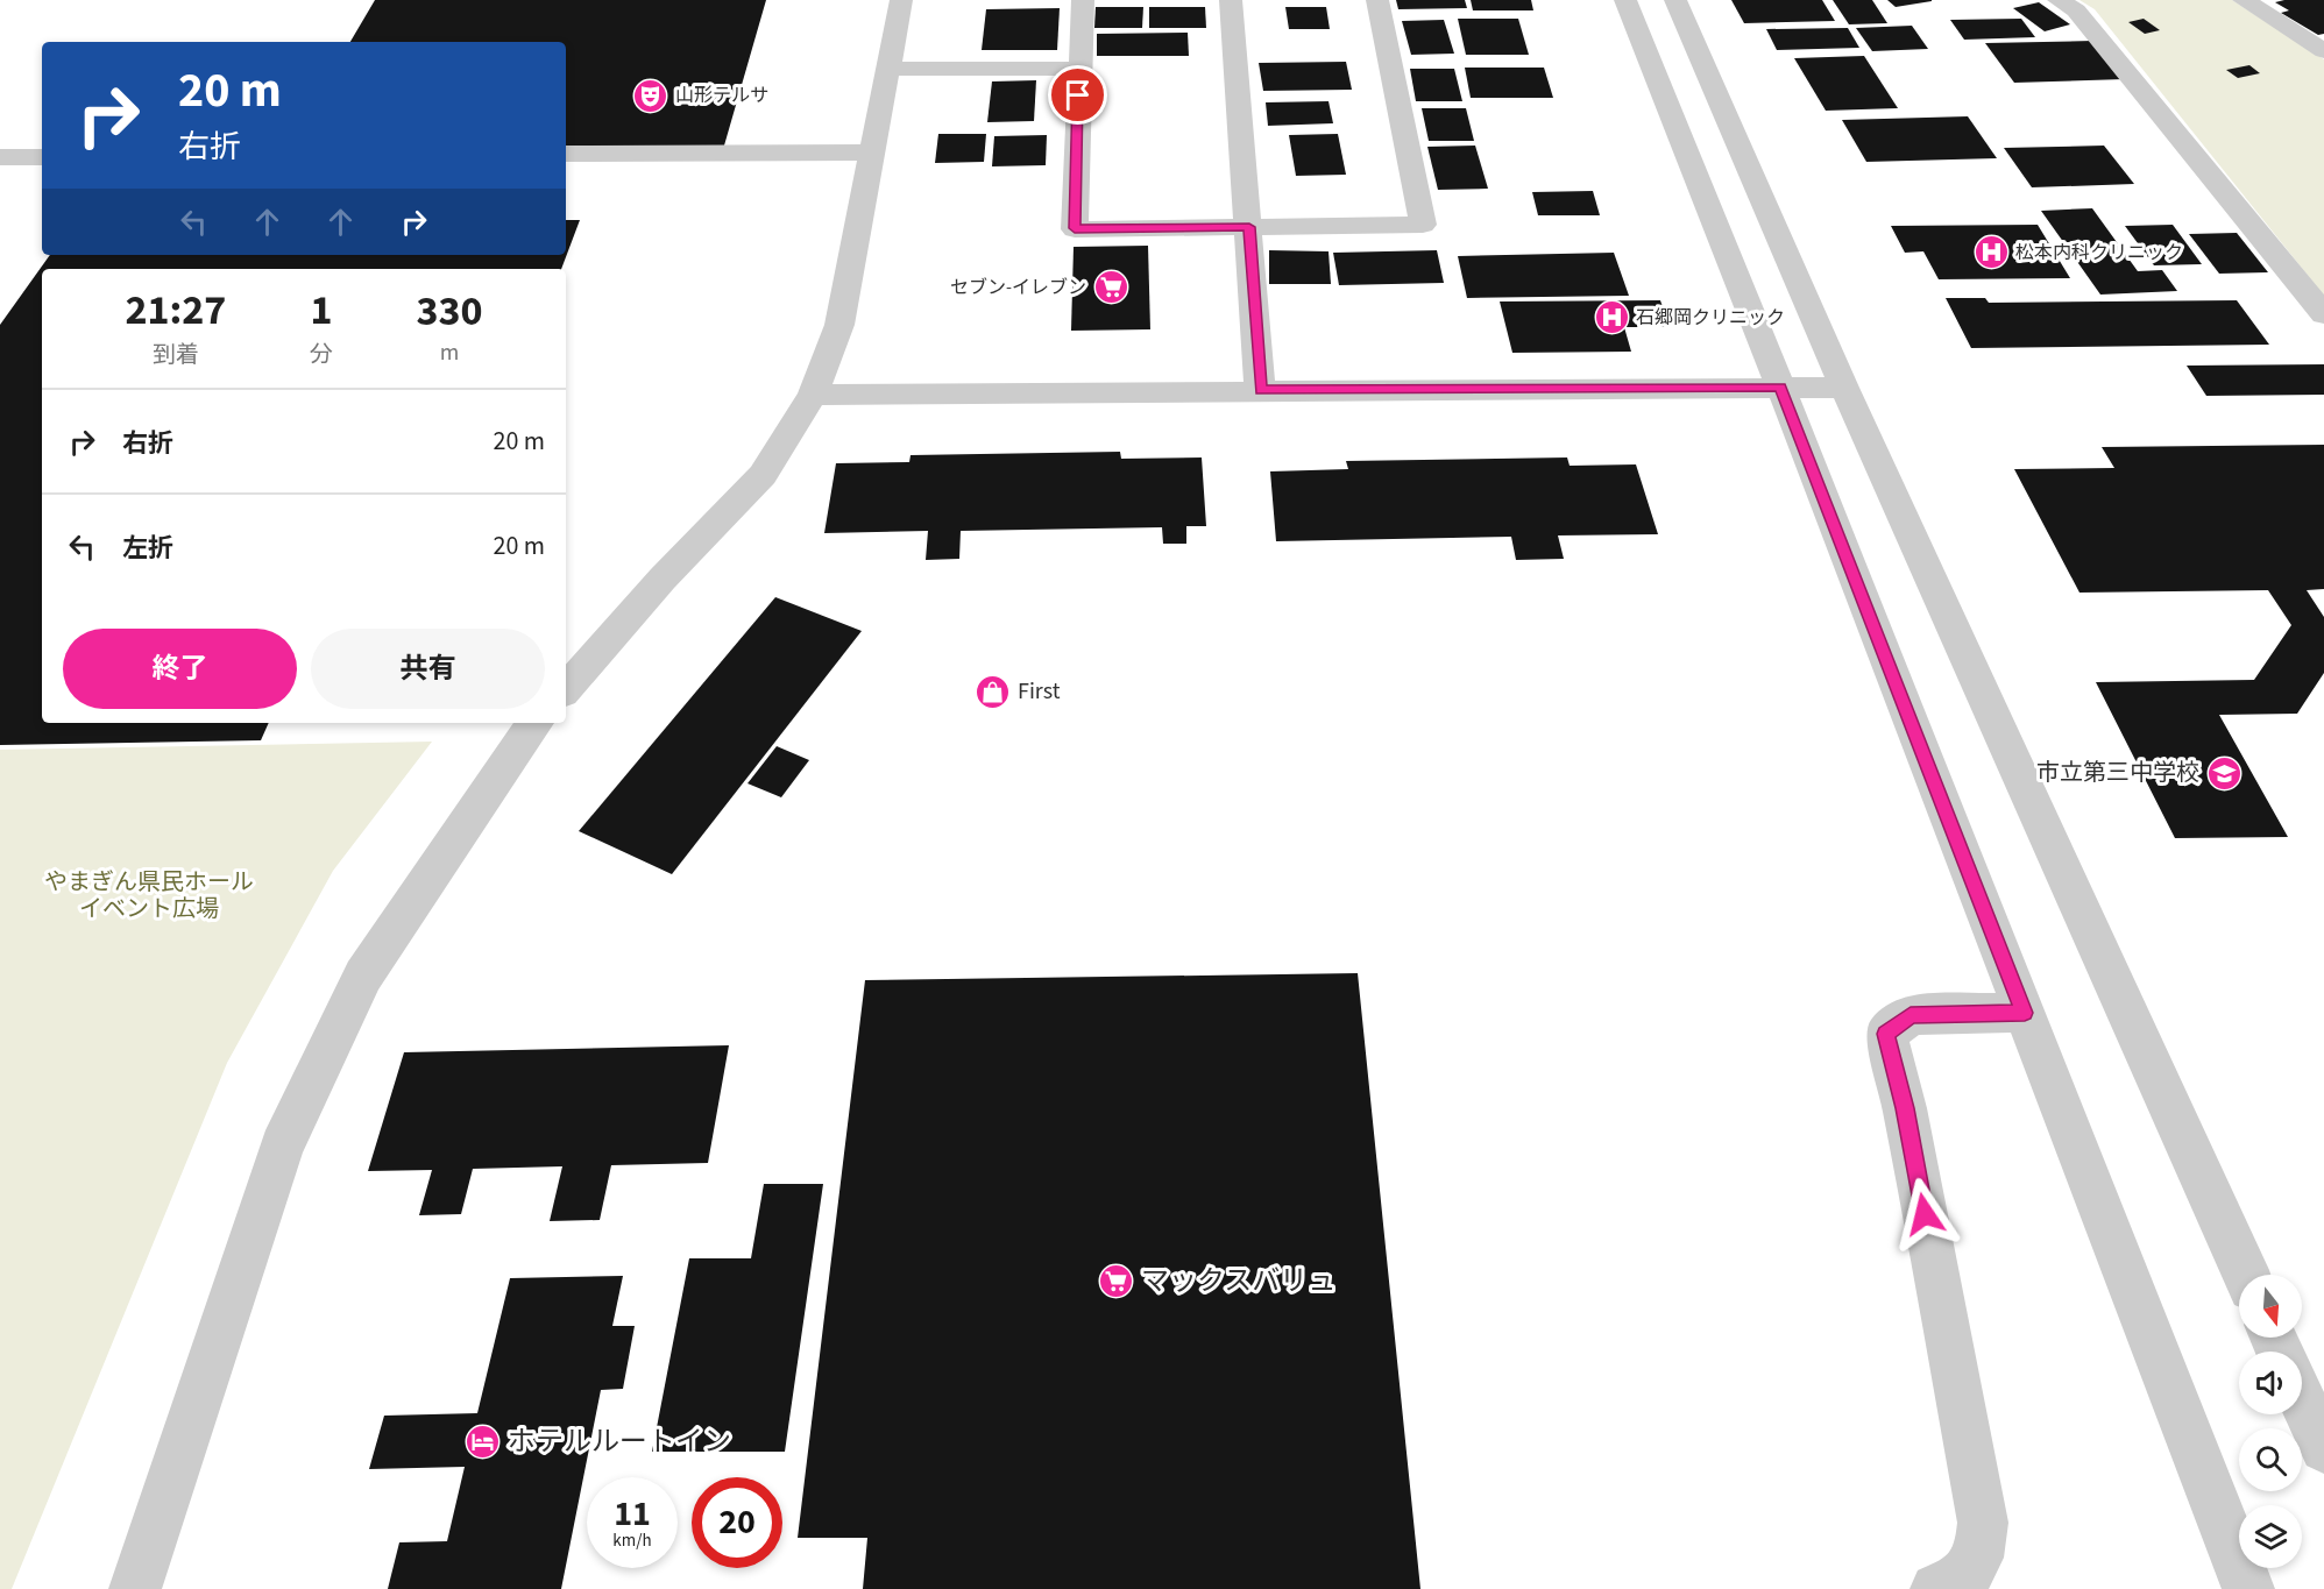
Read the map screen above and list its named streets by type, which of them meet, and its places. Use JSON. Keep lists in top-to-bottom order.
{
  "parks": ["やまぎん県民ホール イベント広場"],
  "places": {
    "theatre": ["山形テルサ"],
    "hospital": ["松本内科クリニック", "石郷岡クリニック"],
    "supermarket": ["セブン-イレブン", "マックスバリュ"],
    "shop": ["First"],
    "school or university": ["市立第三中学校"],
    "hotel": ["ホテルルートイン"]
  },
  "north": "bottom",
  "page": {
    "turn": ["20 m", "右折"],
    "eta": [
      "21:27",
      "到着",
      "1",
      "分",
      "330",
      "m"
    ],
    "list": [
      {
        "name": "右折",
        "value": "20 m"
      },
      {
        "name": "左折",
        "value": "20 m"
      }
    ],
    "buttons": ["終了", "共有"],
    "speed": "11 km/h",
    "limit": "20"
  }
}
